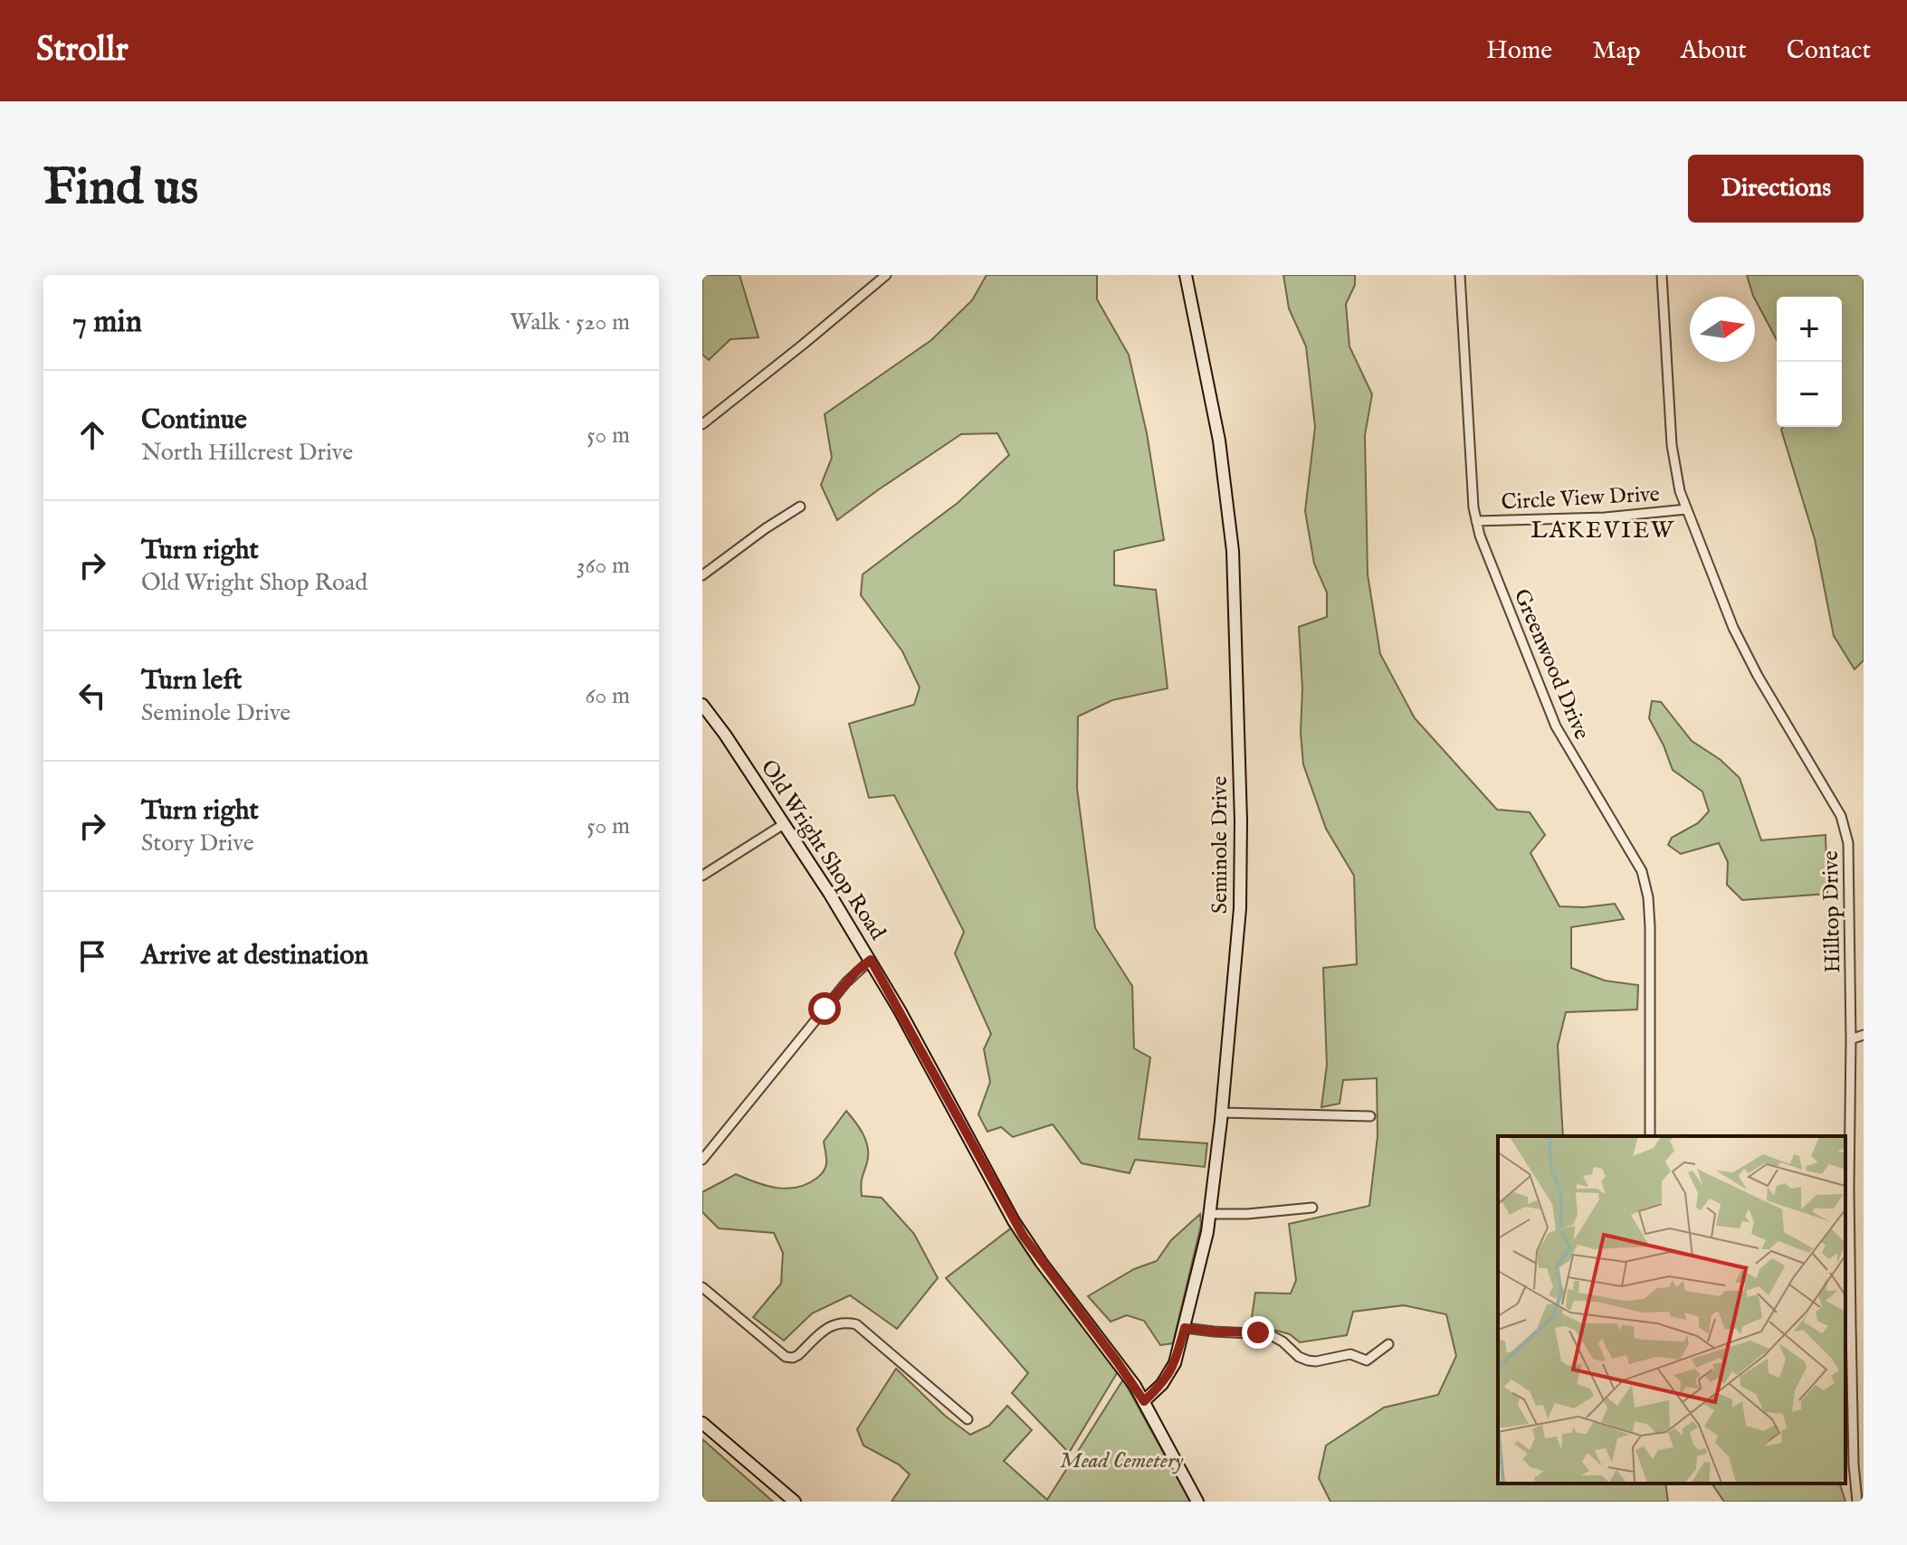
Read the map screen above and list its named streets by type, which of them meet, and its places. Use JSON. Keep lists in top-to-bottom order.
{
  "streets": {
    "street": [
      "Circle View Drive",
      "Greenwood Drive",
      "Seminole Drive",
      "Old Wright Shop Road",
      "Hilltop Drive"
    ]
  },
  "crossings": [
    ["Circle View Drive", "Greenwood Drive"],
    ["Circle View Drive", "Hilltop Drive"],
    ["Seminole Drive", "Old Wright Shop Road"]
  ],
  "districts": ["LAKEVIEW"],
  "parks": ["Mead Cemetery"],
  "north": "right",
  "page": {
    "header": "Strollr",
    "nav": [
      "Home",
      "Map",
      "About",
      "Contact"
    ],
    "buttons": "Directions",
    "title": "Find us",
    "heading": ["7 min", "Walk · 520 m"],
    "map_buttons": ["+", "−"],
    "list": [
      ["Continue", "North Hillcrest Drive", "50 m"],
      ["Turn right", "Old Wright Shop Road", "360 m"],
      ["Turn left", "Seminole Drive", "60 m"],
      ["Turn right", "Story Drive", "50 m"],
      "Arrive at destination"
    ]
  }
}
